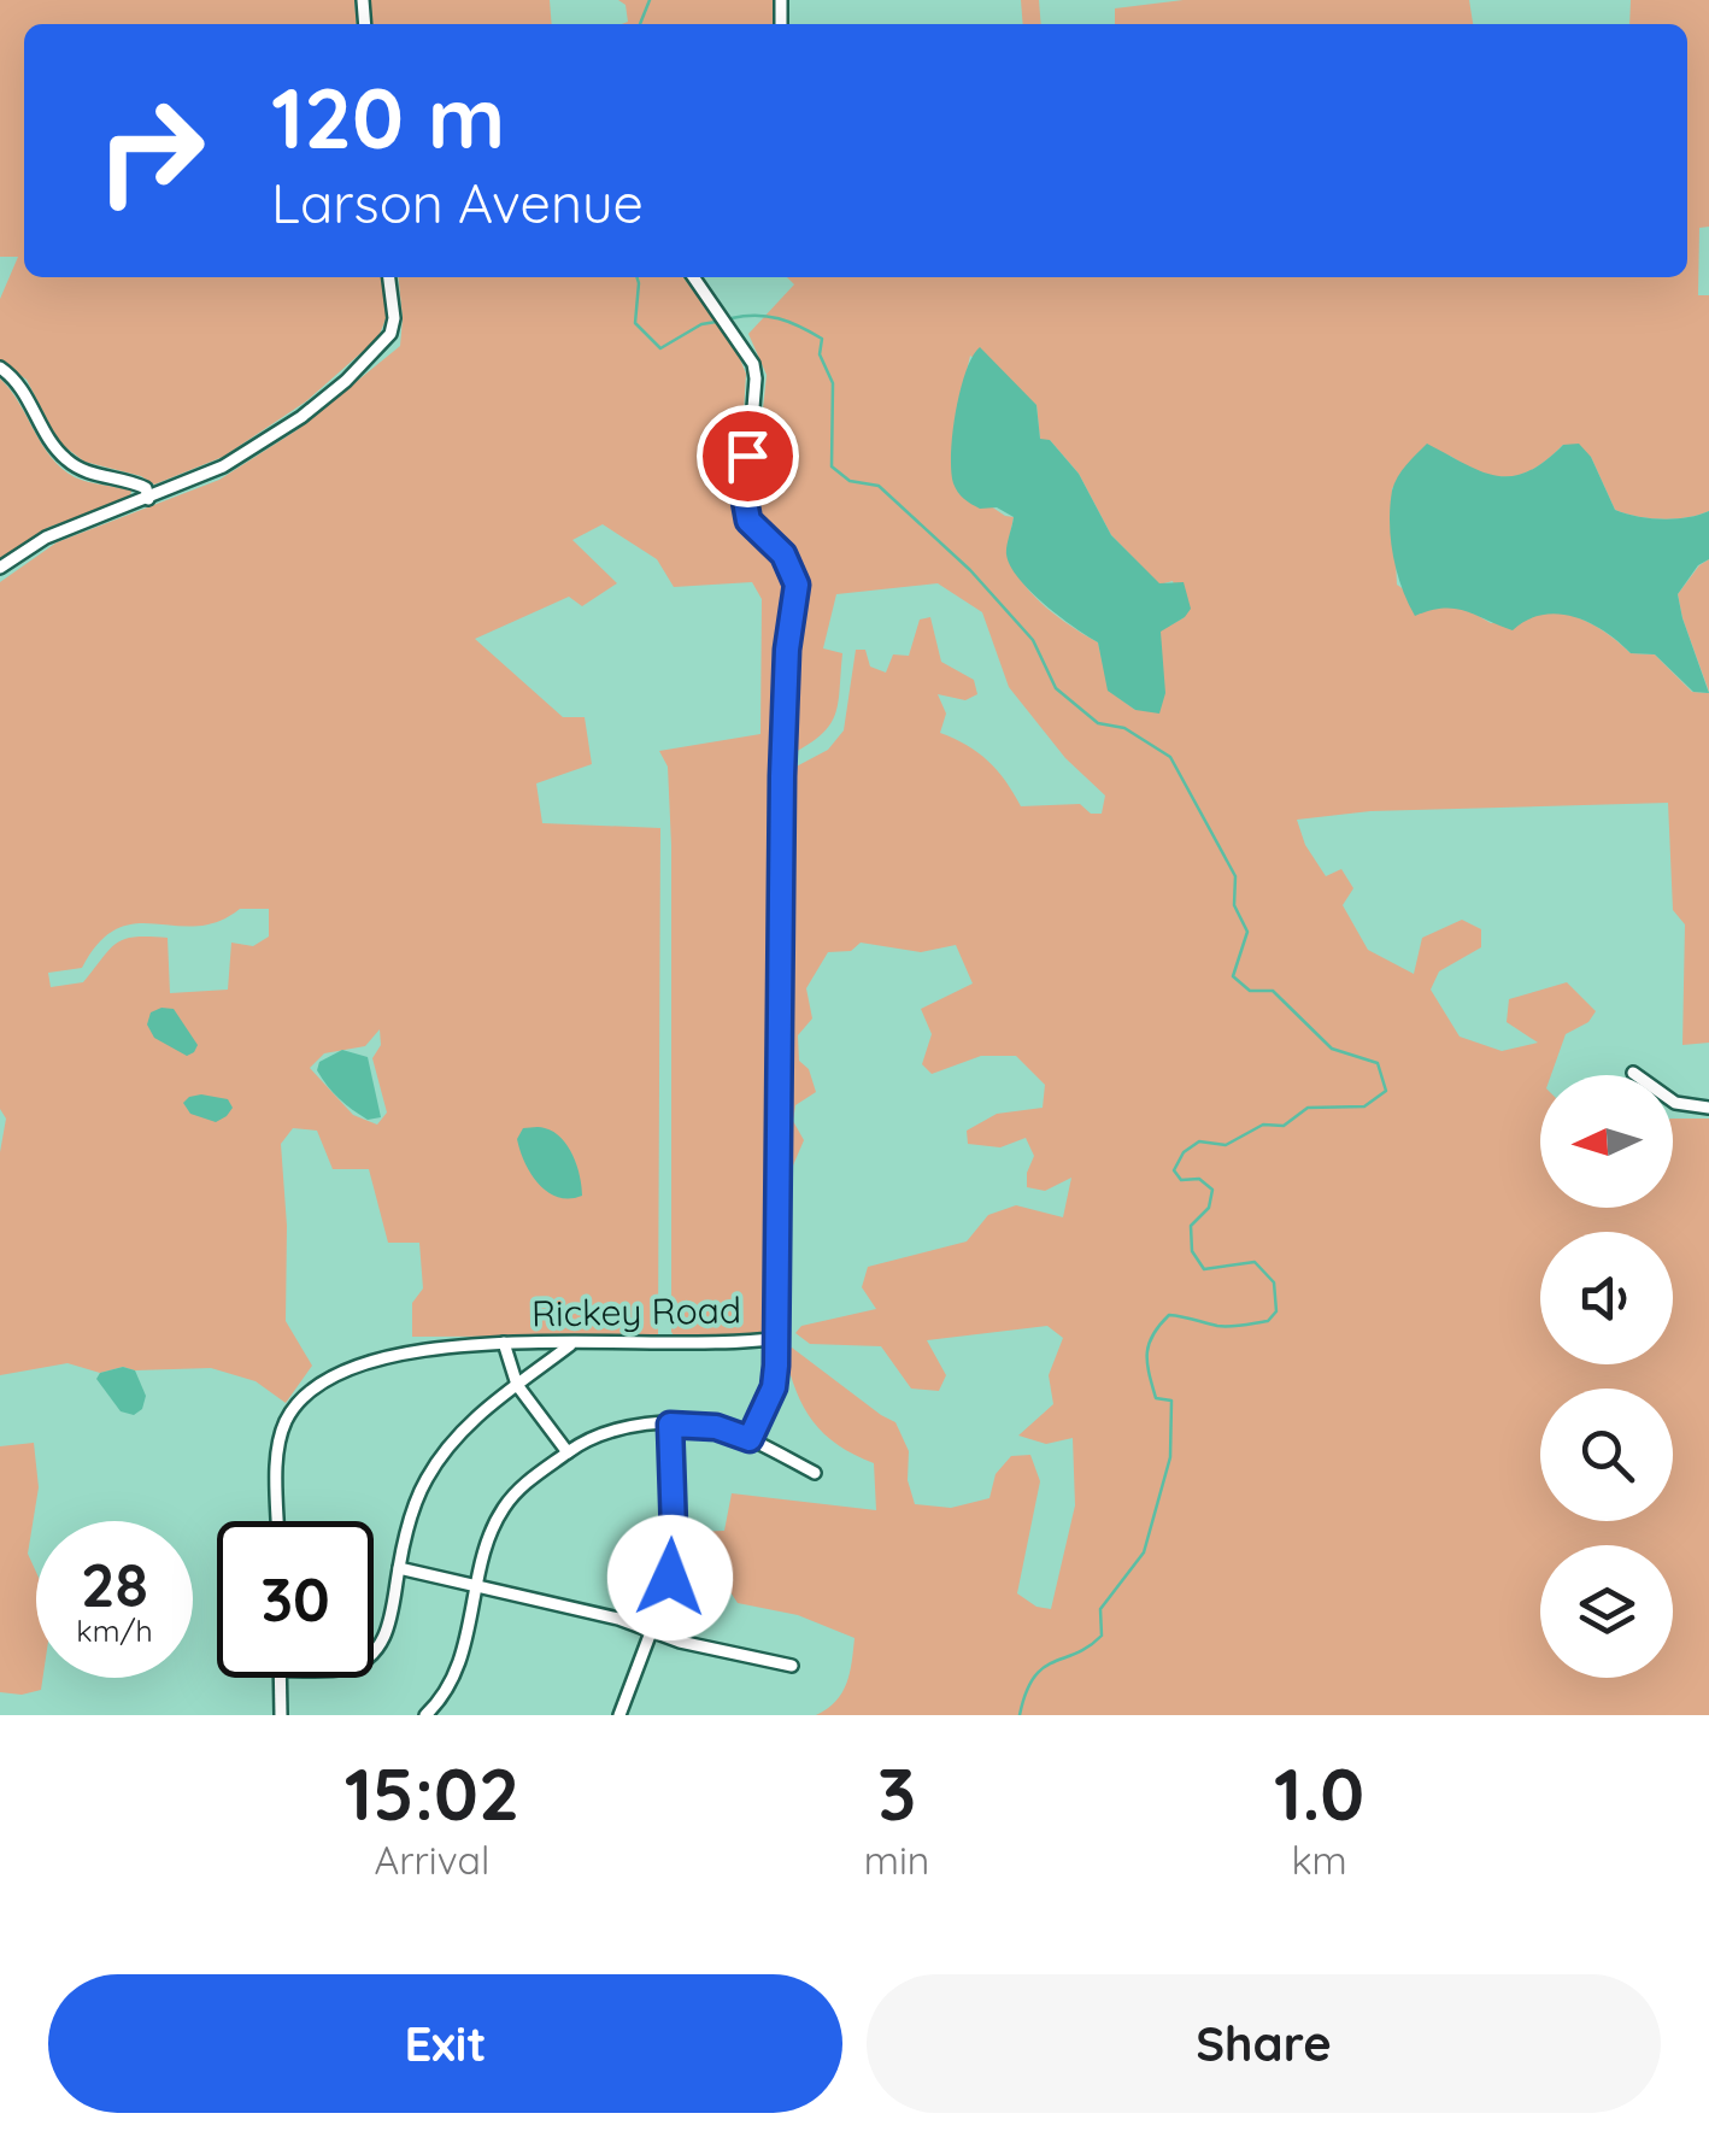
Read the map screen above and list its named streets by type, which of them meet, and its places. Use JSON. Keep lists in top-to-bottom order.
{
  "streets": {
    "street": ["Rickey Road"]
  },
  "north": "left",
  "page": {
    "turn": ["120 m", "Larson Avenue"],
    "speed": "28 km/h",
    "limit": "30",
    "eta": [
      "15:02",
      "Arrival",
      "3",
      "min",
      "1.0",
      "km"
    ],
    "buttons": ["Exit", "Share"]
  }
}
